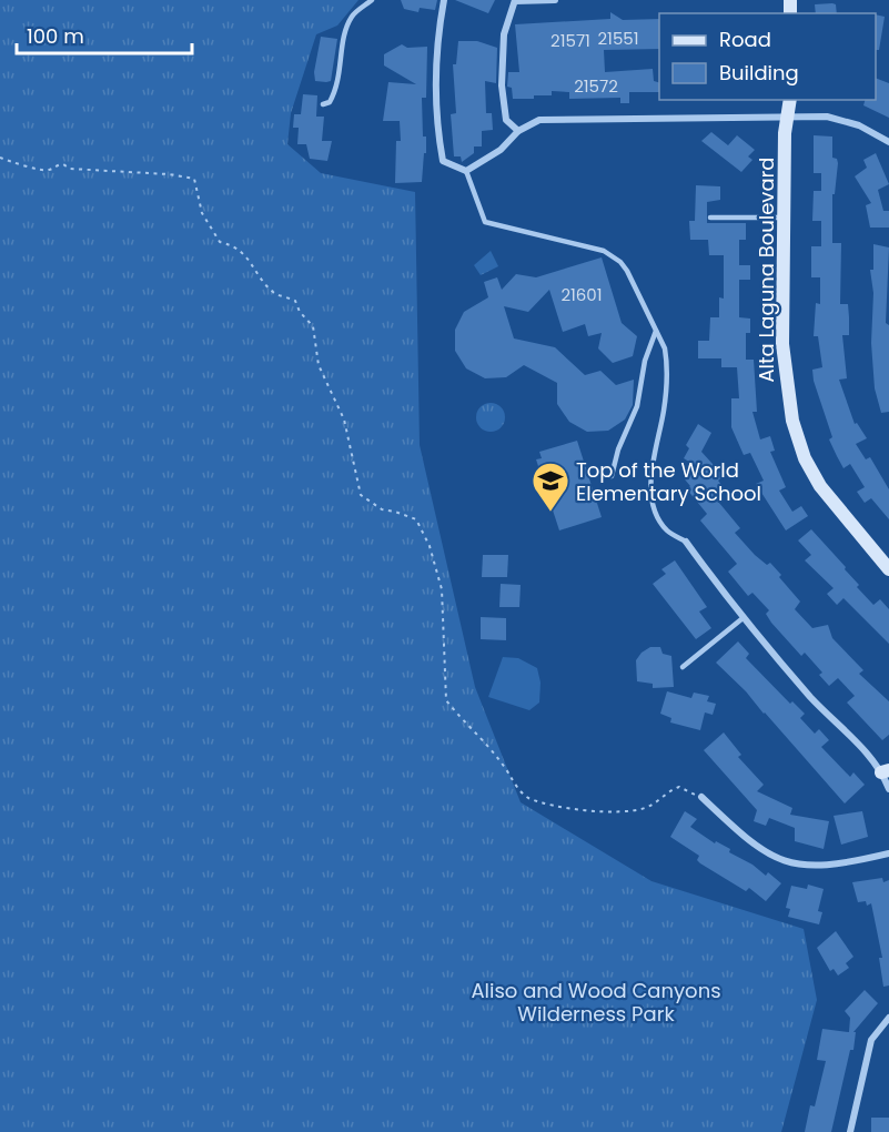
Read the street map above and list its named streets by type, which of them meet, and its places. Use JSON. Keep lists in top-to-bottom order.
{
  "streets": {
    "main road": ["Alta Laguna Boulevard"]
  },
  "parks": ["Aliso and Wood Canyons Wilderness Park"],
  "places": {
    "school or university": ["Top of the World Elementary School"]
  },
  "house_numbers": [
    "21551",
    "21571",
    "21572",
    "21601"
  ],
  "legend": ["Road", "Building"],
  "scale_bar": "100 m"
}
